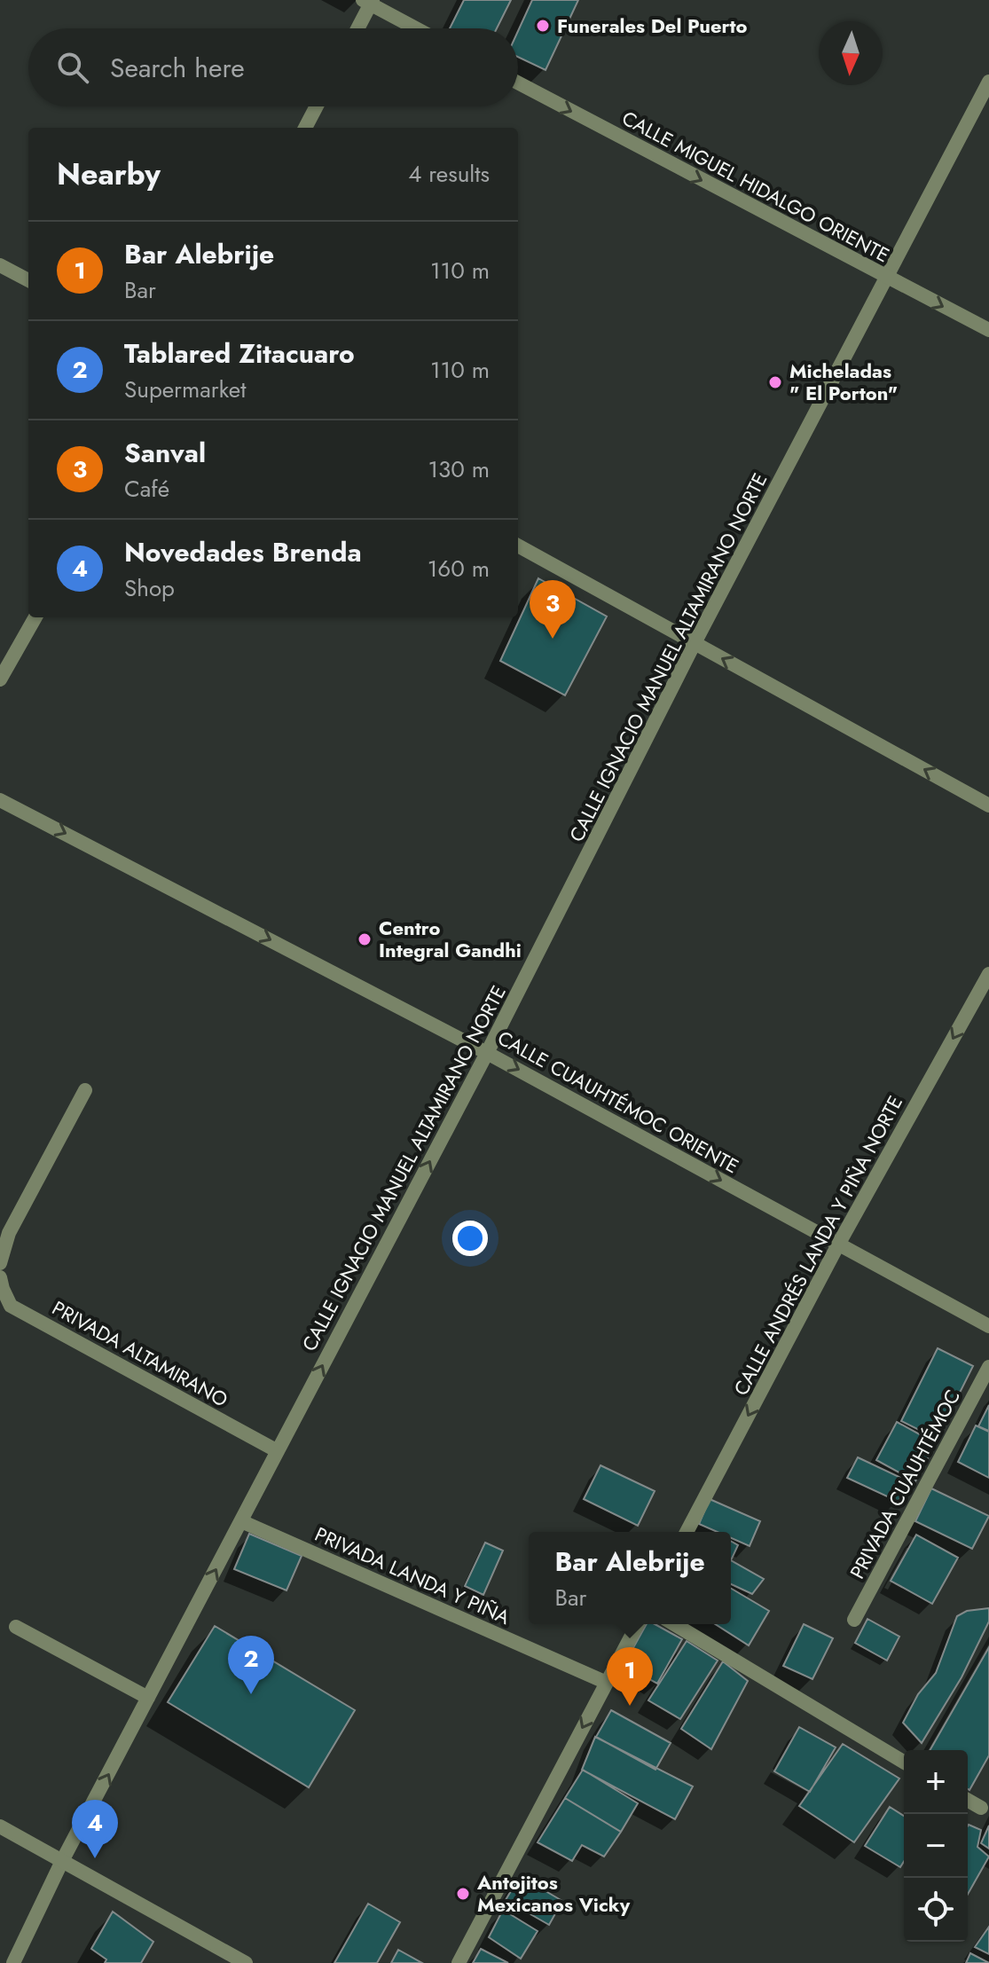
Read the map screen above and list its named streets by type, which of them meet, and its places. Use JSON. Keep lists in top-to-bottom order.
{
  "streets": {
    "street": [
      "CALLE MIGUEL HIDALGO ORIENTE",
      "CALLE IGNACIO MANUEL ALTAMIRANO NORTE",
      "CALLE CUAUHTÉMOC ORIENTE",
      "CALLE ANDRÉS LANDA Y PIÑA NORTE",
      "PRIVADA ALTAMIRANO",
      "PRIVADA CUAUHTÉMOC",
      "PRIVADA LANDA Y PIÑA"
    ]
  },
  "crossings": [
    ["CALLE MIGUEL HIDALGO ORIENTE", "CALLE IGNACIO MANUEL ALTAMIRANO NORTE"],
    ["CALLE IGNACIO MANUEL ALTAMIRANO NORTE", "CALLE CUAUHTÉMOC ORIENTE"],
    ["CALLE IGNACIO MANUEL ALTAMIRANO NORTE", "PRIVADA ALTAMIRANO"],
    ["CALLE IGNACIO MANUEL ALTAMIRANO NORTE", "PRIVADA LANDA Y PIÑA"],
    ["CALLE CUAUHTÉMOC ORIENTE", "CALLE ANDRÉS LANDA Y PIÑA NORTE"]
  ],
  "one_way": [
    "CALLE MIGUEL HIDALGO ORIENTE",
    "CALLE IGNACIO MANUEL ALTAMIRANO NORTE",
    "CALLE CUAUHTÉMOC ORIENTE",
    "CALLE ANDRÉS LANDA Y PIÑA NORTE"
  ],
  "places": [
    "Funerales Del Puerto",
    "Micheladas \" El Porton\"",
    "Centro Integral Gandhi",
    "Antojitos Mexicanos Vicky"
  ],
  "north": "bottom",
  "page": {
    "search": "Search here",
    "heading": ["Nearby", "4 results"],
    "list": [
      {
        "mark": "1",
        "name": "Bar Alebrije",
        "note": "Bar",
        "value": "110 m"
      },
      {
        "mark": "2",
        "name": "Tablared Zitacuaro",
        "note": "Supermarket",
        "value": "110 m"
      },
      {
        "mark": "3",
        "name": "Sanval",
        "note": "Café",
        "value": "130 m"
      },
      {
        "mark": "4",
        "name": "Novedades Brenda",
        "note": "Shop",
        "value": "160 m"
      }
    ],
    "pins": [
      "3",
      "2",
      "1",
      "4"
    ],
    "popup": ["Bar Alebrije", "Bar"],
    "map_buttons": ["+", "−"]
  }
}
